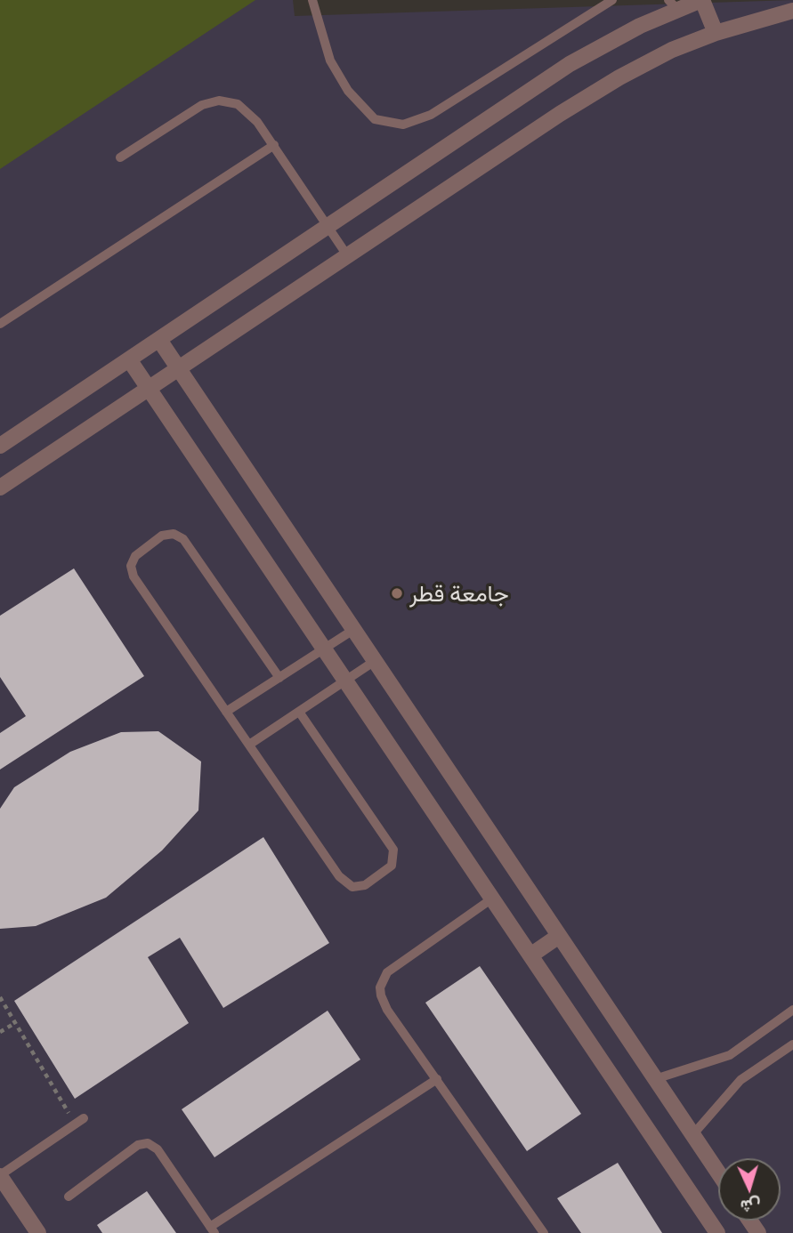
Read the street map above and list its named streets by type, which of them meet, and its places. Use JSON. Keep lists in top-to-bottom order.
{
  "places": ["جامعة قطر"],
  "north": "bottom"
}
